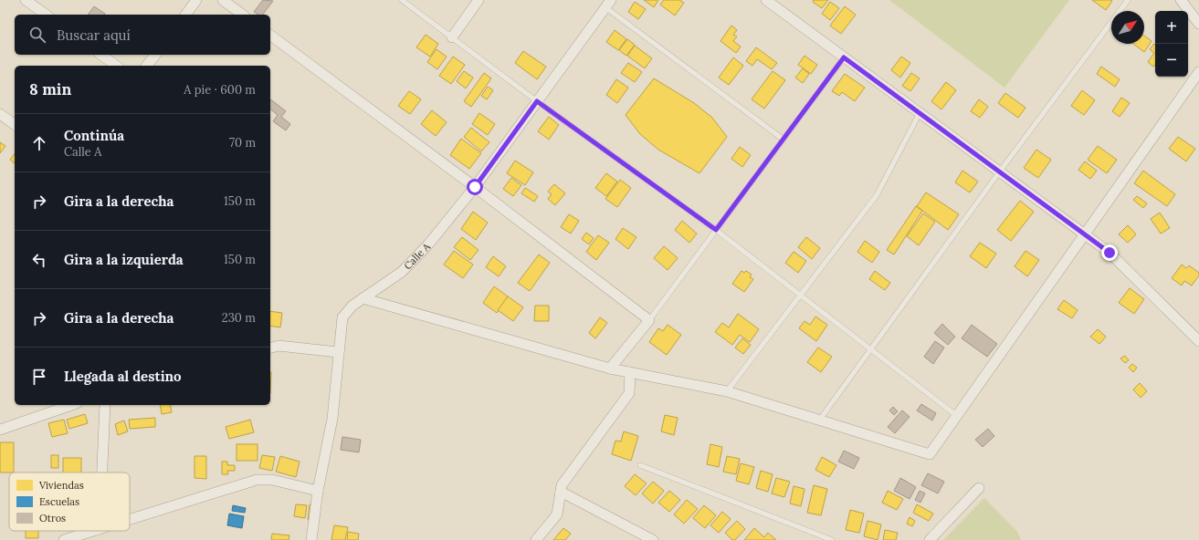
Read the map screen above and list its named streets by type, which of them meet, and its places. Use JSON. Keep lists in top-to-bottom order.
{
  "streets": {
    "street": ["Calle A"]
  },
  "legend": ["Viviendas", "Escuelas", "Otros"],
  "north": "top right",
  "page": {
    "map_buttons": ["+", "−"],
    "search": "Buscar aquí",
    "heading": ["8 min", "A pie · 600 m"],
    "list": [
      ["Continúa", "Calle A", "70 m"],
      ["Gira a la derecha", "150 m"],
      ["Gira a la izquierda", "150 m"],
      ["Gira a la derecha", "230 m"],
      "Llegada al destino"
    ]
  }
}
